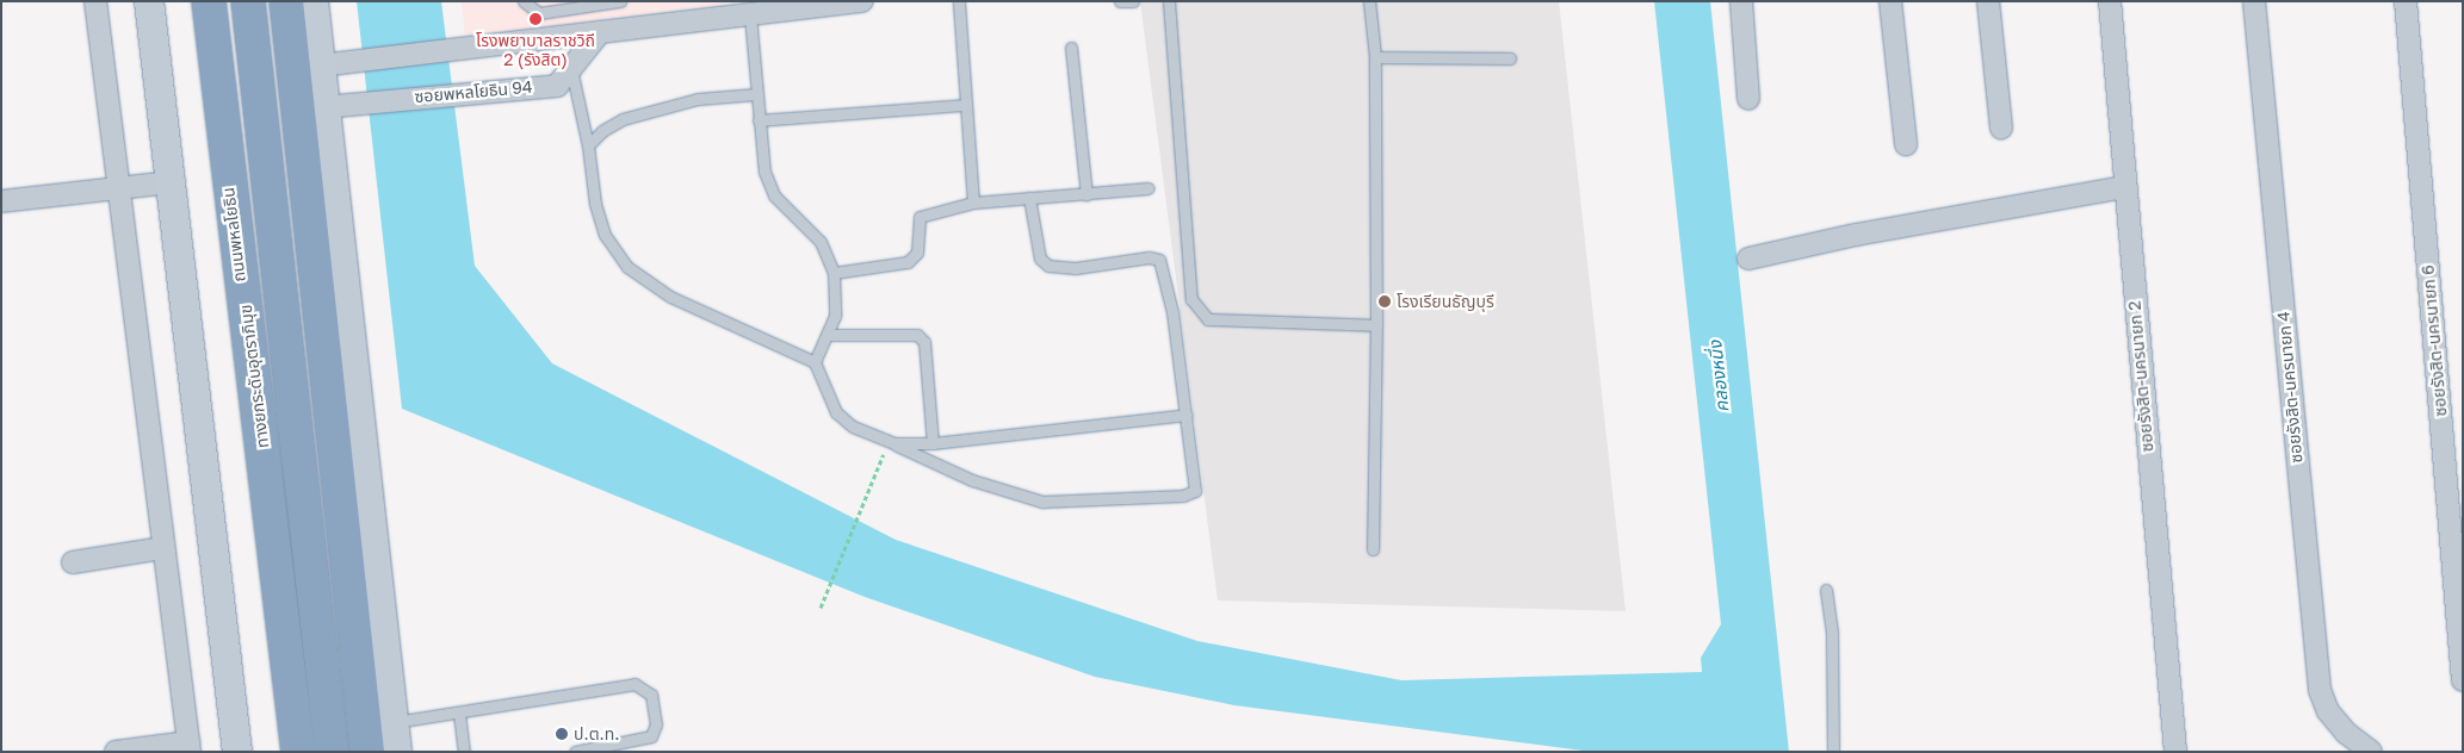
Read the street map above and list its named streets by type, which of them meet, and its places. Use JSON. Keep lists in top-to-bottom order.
{
  "streets": {
    "highway": ["ทางยกระดับอุตราภิมุข"],
    "street": [
      "ซอยพหลโยธิน 94",
      "ซอยรังสิต-นครนายก 6",
      "ซอยรังสิต-นครนายก 2",
      "ซอยรังสิต-นครนายก 4"
    ]
  },
  "water": ["คลองหนึ่ง"],
  "places": ["โรงพยาบาลราชวิถี 2 (รังสิต)", "โรงเรียนธัญบุรี", "ป.ต.ท."]
}
